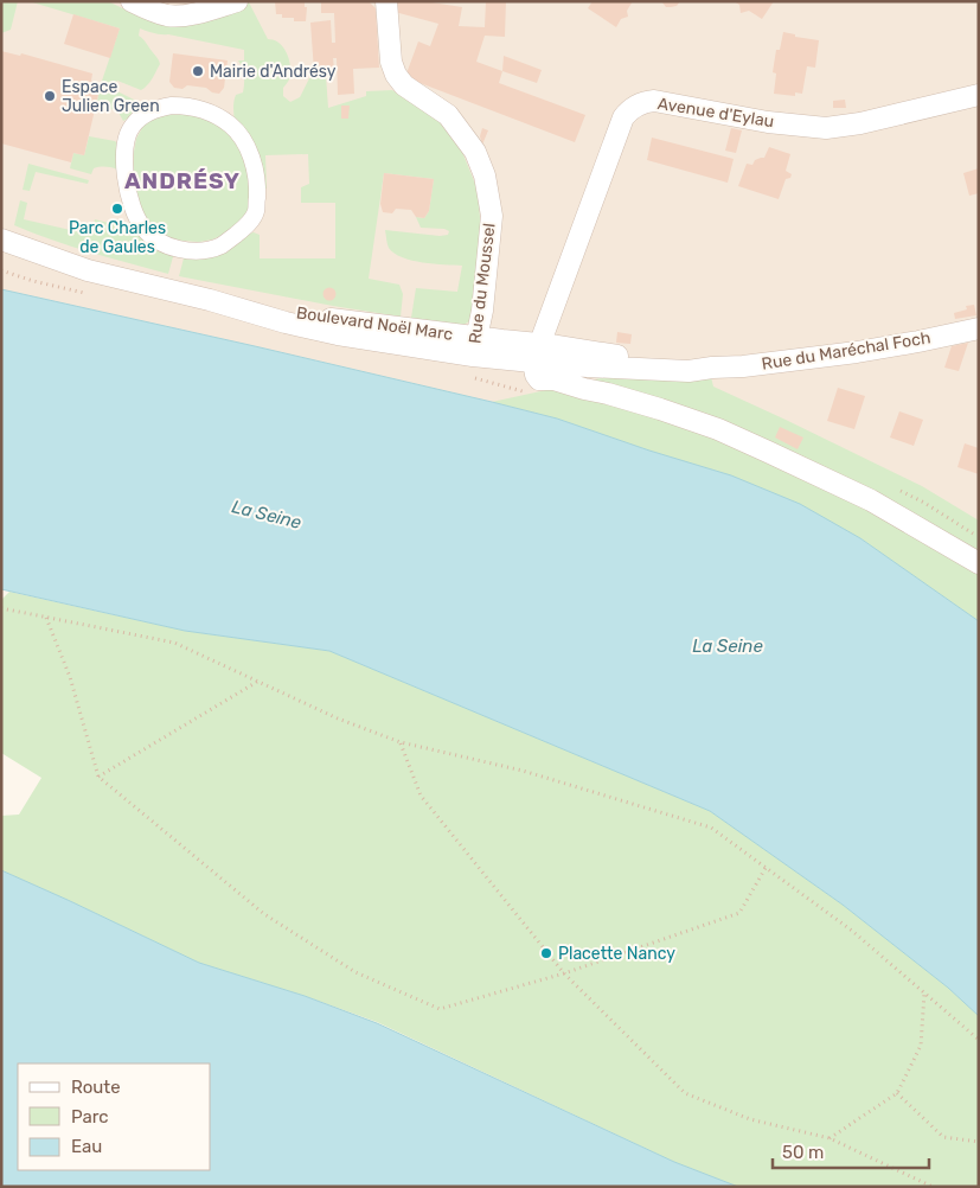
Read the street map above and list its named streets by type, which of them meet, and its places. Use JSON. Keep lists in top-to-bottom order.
{
  "streets": {
    "street": [
      "Avenue d'Eylau",
      "Rue du Moussel",
      "Boulevard Noël Marc",
      "Rue du Maréchal Foch"
    ]
  },
  "crossings": [
    ["Avenue d'Eylau", "Boulevard Noël Marc"],
    ["Avenue d'Eylau", "Rue du Maréchal Foch"],
    ["Rue du Moussel", "Boulevard Noël Marc"],
    ["Boulevard Noël Marc", "Rue du Maréchal Foch"]
  ],
  "districts": ["ANDRÉSY"],
  "water": ["La Seine"],
  "places": [
    "Mairie d'Andrésy",
    "Espace Julien Green",
    "Parc Charles de Gaules",
    "Placette Nancy"
  ],
  "legend": ["Route", "Parc", "Eau"],
  "scale_bar": "50 m"
}
